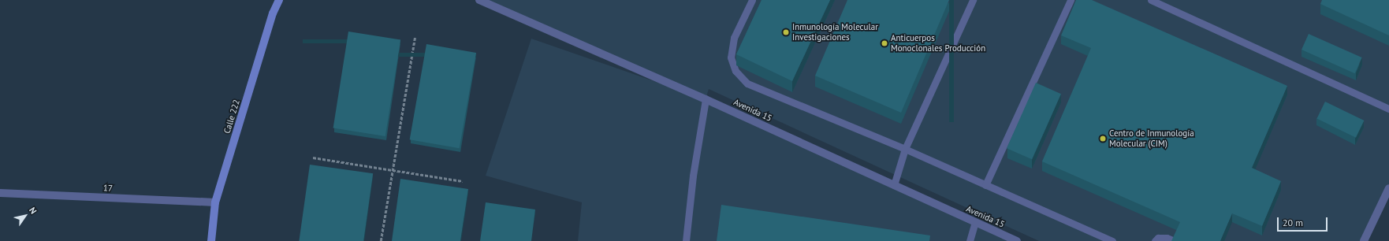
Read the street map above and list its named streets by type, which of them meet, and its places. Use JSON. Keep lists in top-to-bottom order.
{
  "streets": {
    "main road": ["Calle 222"],
    "street": ["Avenida 15", "17"]
  },
  "crossings": [
    ["Calle 222", "17"]
  ],
  "places": ["Inmunología Molecular Investigaciones", "Anticuerpos Monoclonales Producción", "Centro de Inmunología Molecular (CIM)"],
  "scale_bar": "20 m",
  "north": "top right"
}
